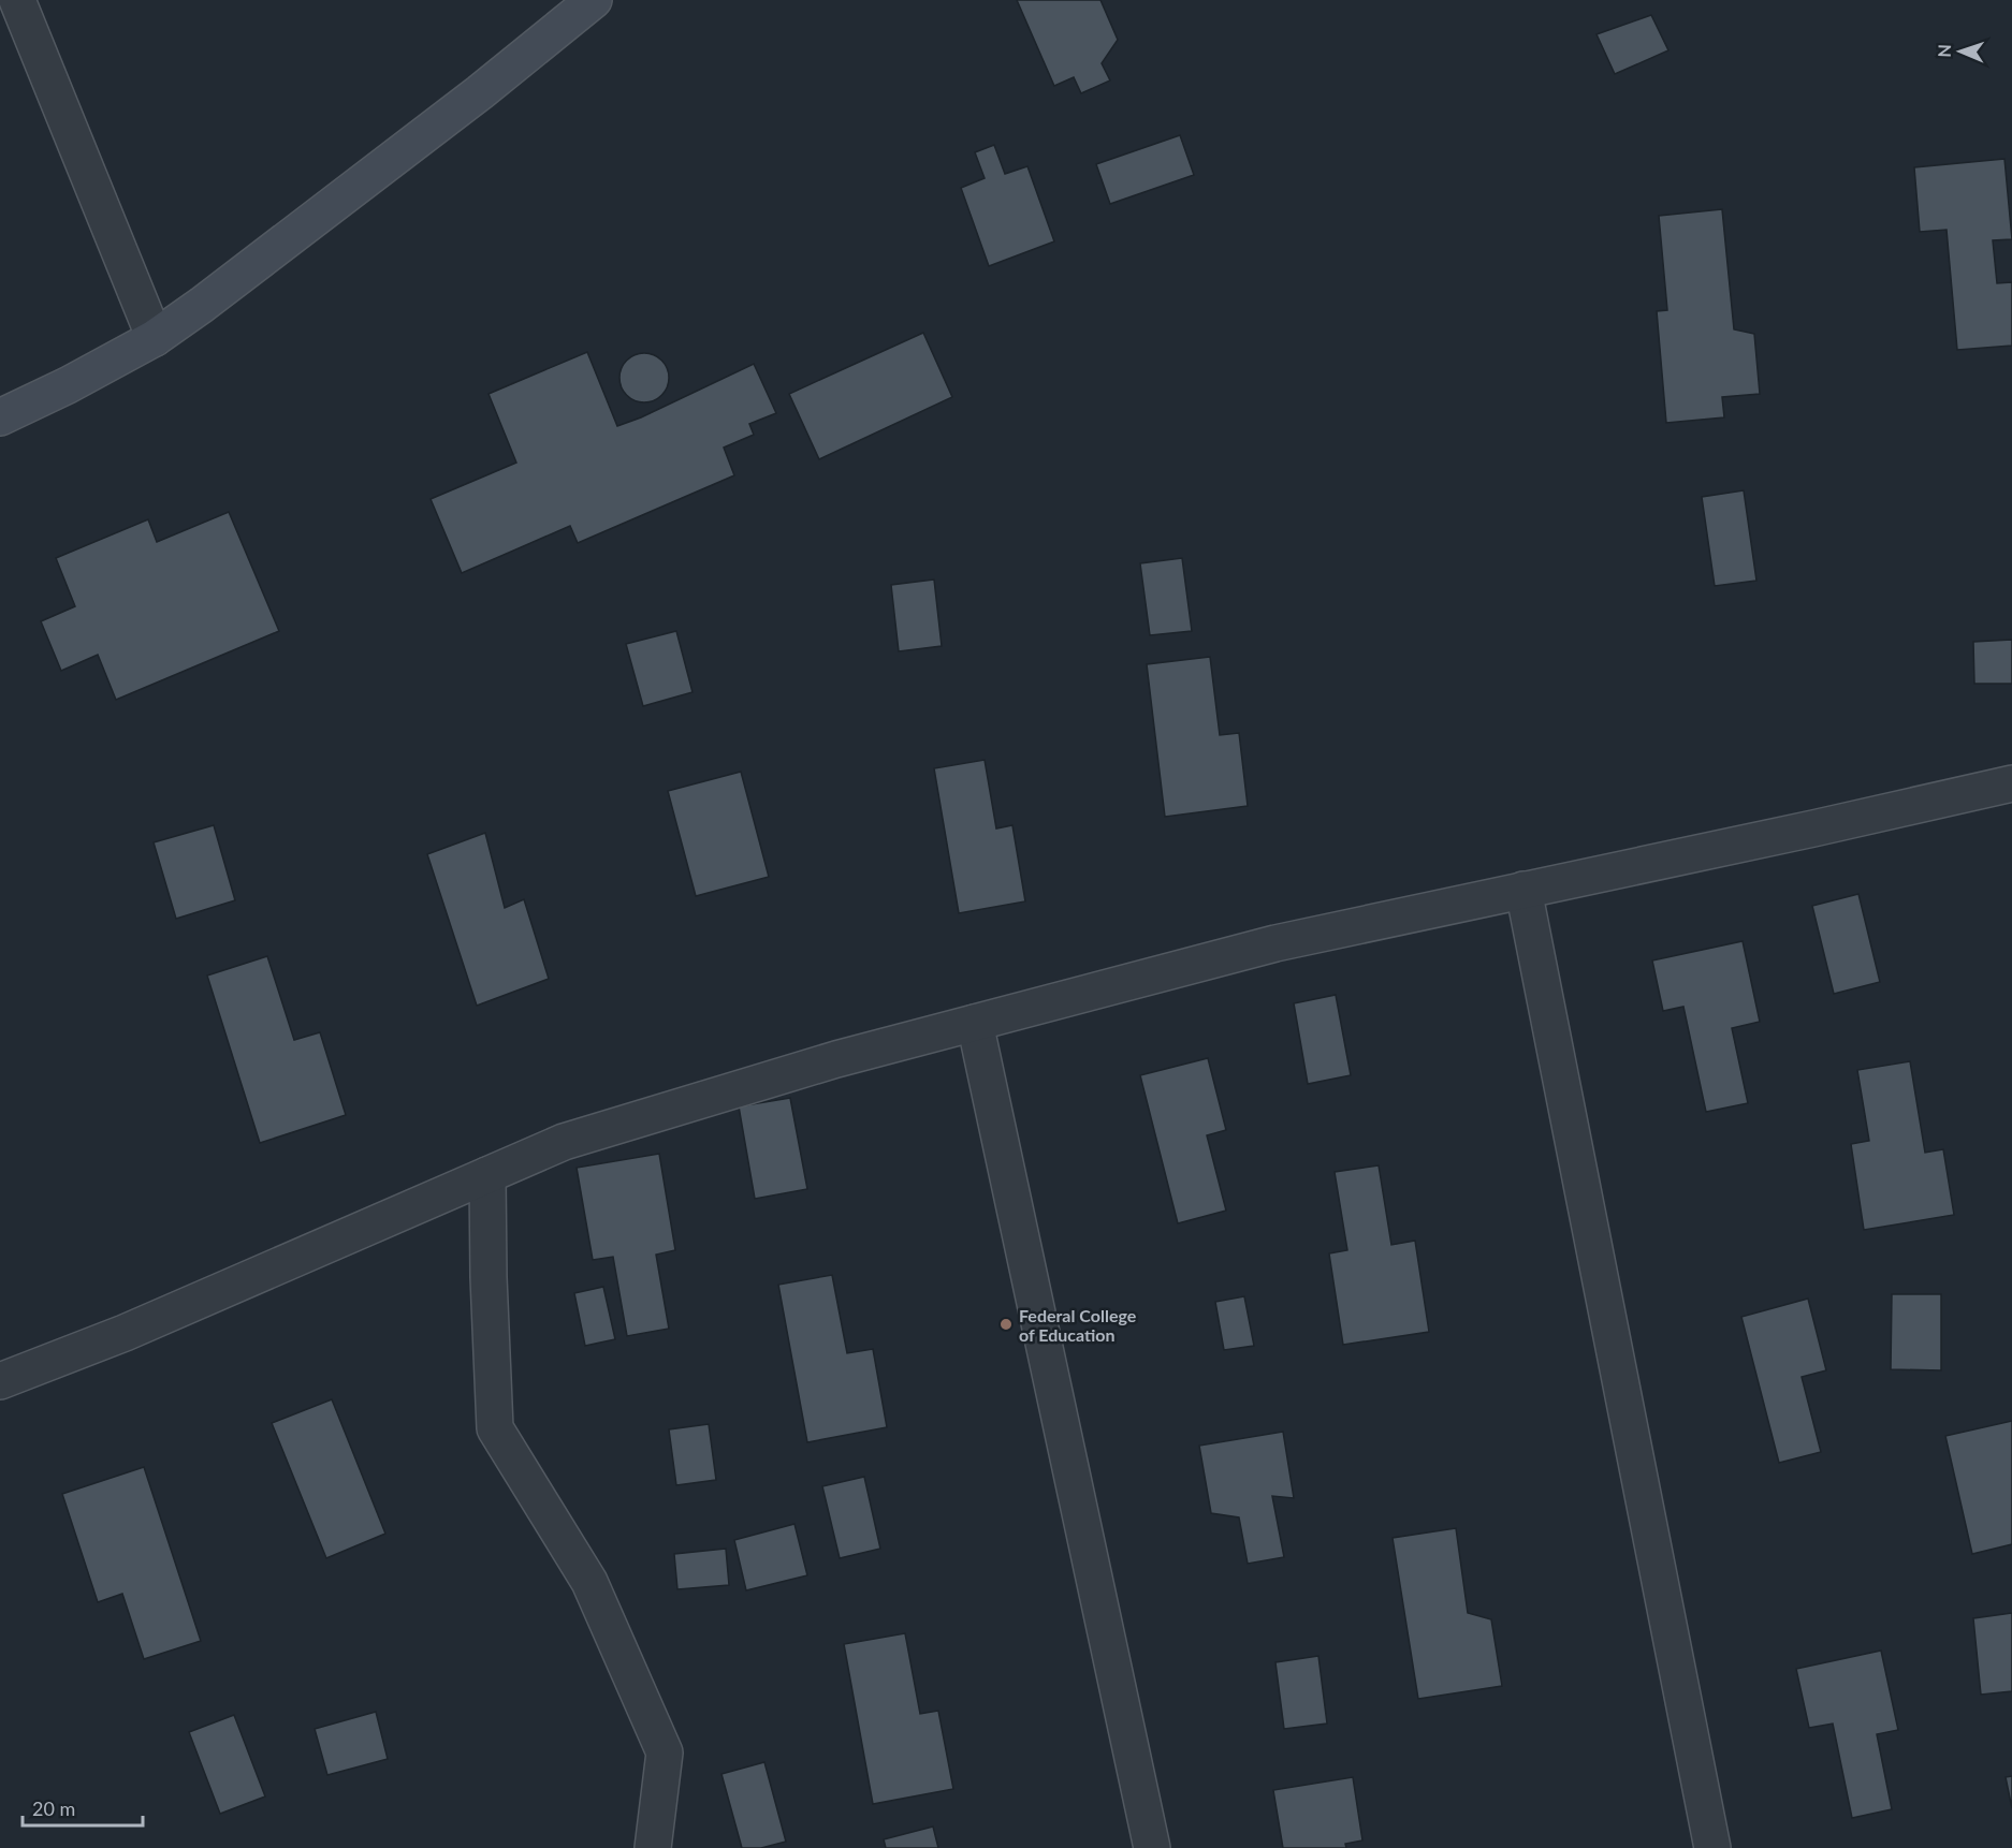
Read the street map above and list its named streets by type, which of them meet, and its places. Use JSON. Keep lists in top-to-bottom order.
{
  "places": ["Federal College of Education"],
  "scale_bar": "20 m",
  "north": "left"
}
